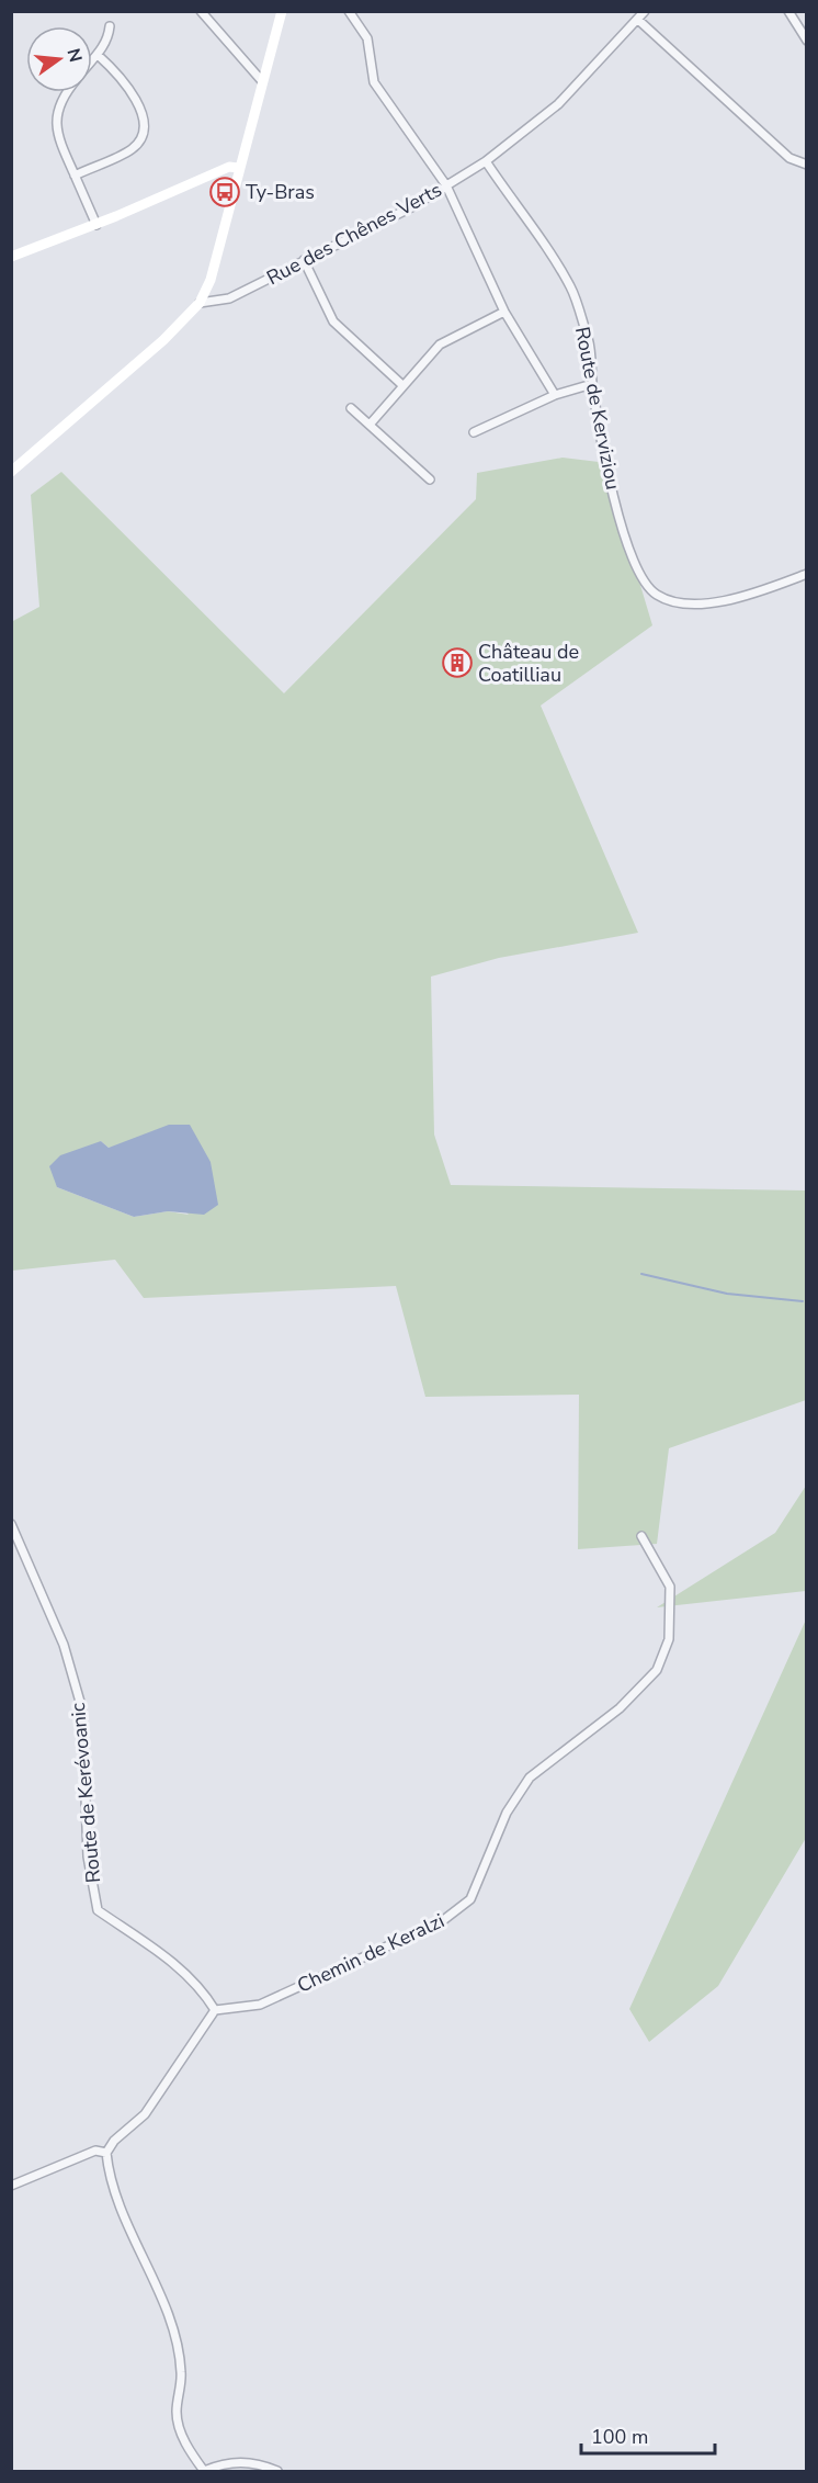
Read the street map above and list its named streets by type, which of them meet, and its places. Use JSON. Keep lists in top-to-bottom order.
{
  "streets": {
    "street": [
      "Rue des Chênes Verts",
      "Route de Kerviziou",
      "Route de Kerévoanic",
      "Chemin de Keralzi"
    ]
  },
  "crossings": [
    ["Rue des Chênes Verts", "Route de Kerviziou"],
    ["Route de Kerévoanic", "Chemin de Keralzi"]
  ],
  "places": {
    "bus stop": ["Ty-Bras"],
    "building": ["Château de Coatilliau"]
  },
  "scale_bar": "100 m",
  "north": "right"
}
